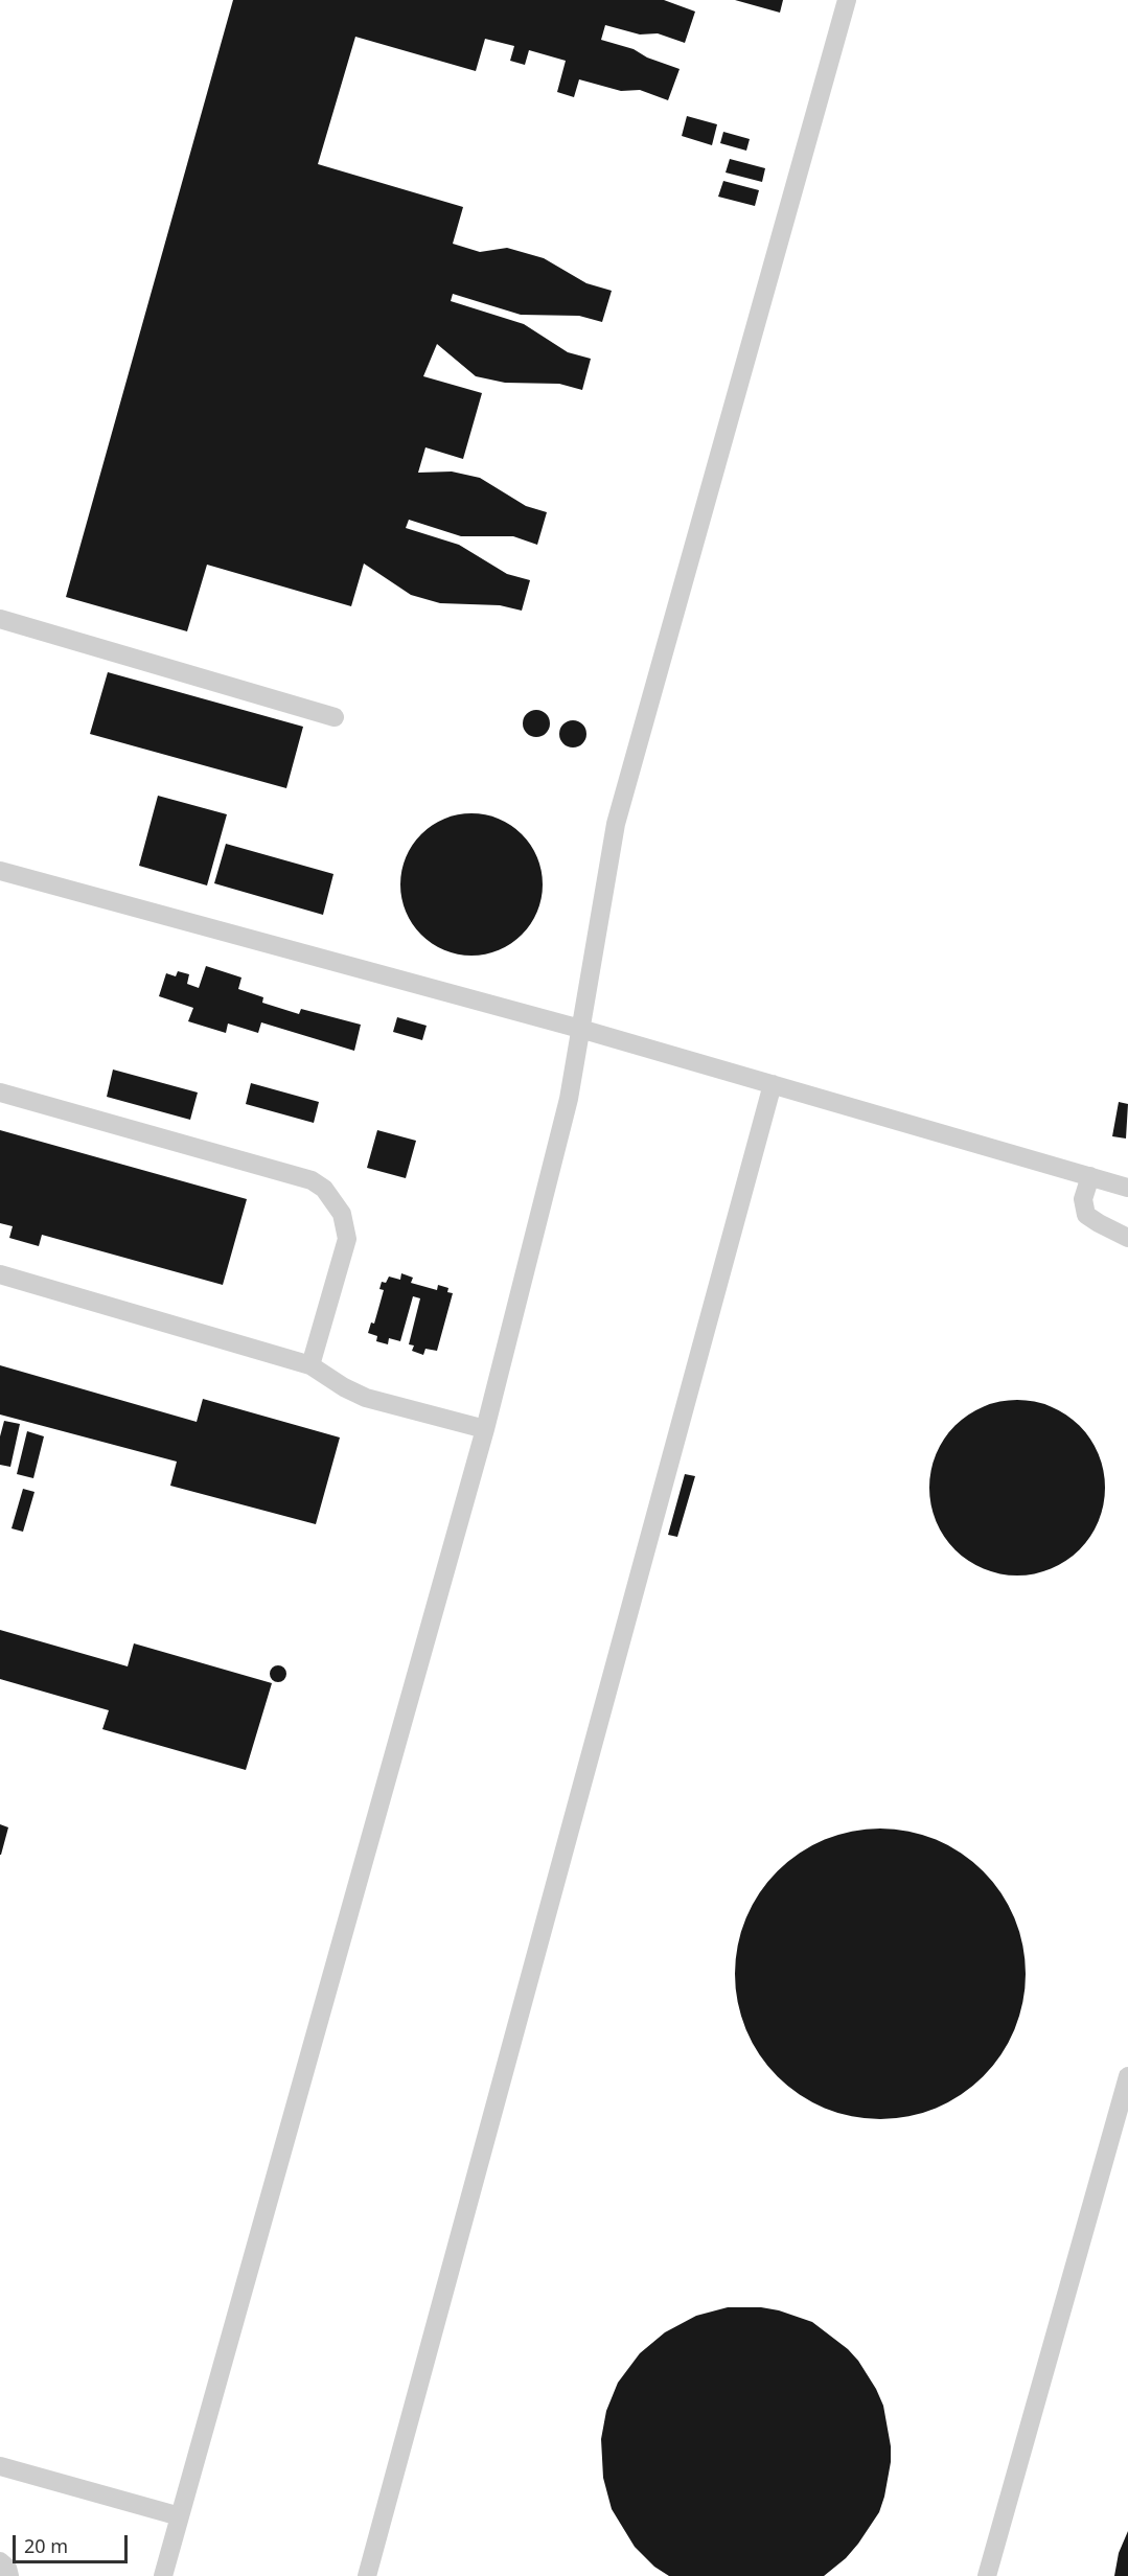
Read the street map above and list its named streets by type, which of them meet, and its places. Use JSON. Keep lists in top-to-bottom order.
{
  "scale_bar": "20 m"
}
